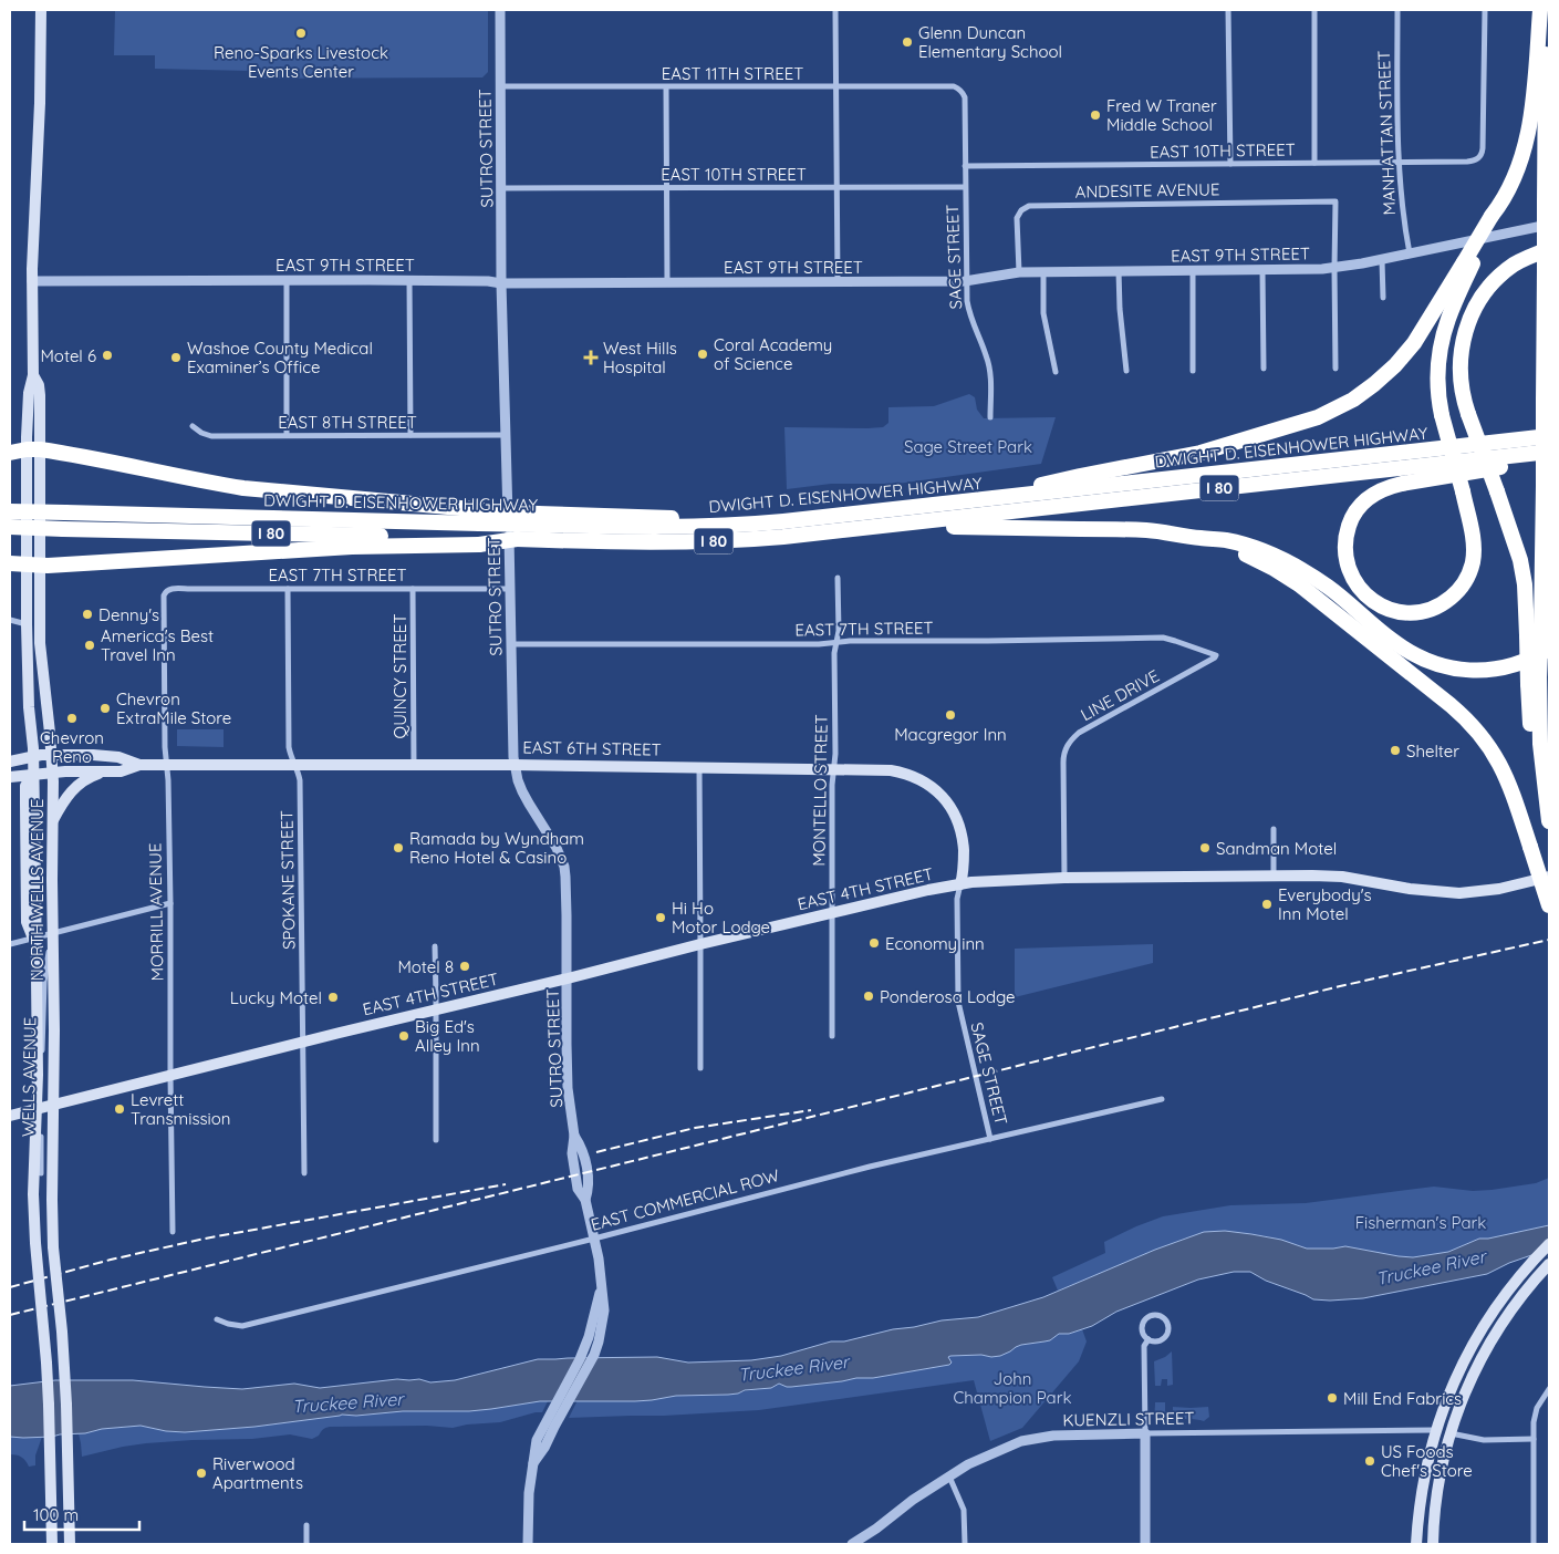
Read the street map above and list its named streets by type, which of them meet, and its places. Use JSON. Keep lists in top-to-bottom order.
{
  "streets": {
    "highway": ["DWIGHT D. EISENHOWER HIGHWAY", "I 80"],
    "main road": ["EAST 6TH STREET", "EAST 4TH STREET", "NORTH WELLS AVENUE"],
    "street": [
      "EAST 11TH STREET",
      "MANHATTAN STREET",
      "SUTRO STREET",
      "EAST 10TH STREET",
      "ANDESITE AVENUE",
      "EAST 9TH STREET",
      "SAGE STREET",
      "EAST 8TH STREET",
      "EAST 7TH STREET",
      "QUINCY STREET",
      "LINE DRIVE",
      "MONTELLO STREET",
      "SPOKANE STREET",
      "MORRILL AVENUE",
      "WELLS AVENUE",
      "EAST COMMERCIAL ROW",
      "KUENZLI STREET"
    ]
  },
  "crossings": [
    ["EAST 11TH STREET", "SUTRO STREET"],
    ["EAST 11TH STREET", "SAGE STREET"],
    ["MANHATTAN STREET", "EAST 10TH STREET"],
    ["MANHATTAN STREET", "EAST 9TH STREET"],
    ["SUTRO STREET", "EAST 10TH STREET"],
    ["SUTRO STREET", "EAST 9TH STREET"],
    ["SUTRO STREET", "EAST 8TH STREET"],
    ["SUTRO STREET", "EAST 7TH STREET"],
    ["SUTRO STREET", "EAST 6TH STREET"],
    ["SUTRO STREET", "EAST 4TH STREET"],
    ["SUTRO STREET", "EAST COMMERCIAL ROW"],
    ["EAST 10TH STREET", "SAGE STREET"],
    ["ANDESITE AVENUE", "EAST 9TH STREET"],
    ["EAST 9TH STREET", "SAGE STREET"],
    ["EAST 9TH STREET", "NORTH WELLS AVENUE"],
    ["SAGE STREET", "EAST 6TH STREET"],
    ["SAGE STREET", "EAST 4TH STREET"],
    ["SAGE STREET", "EAST COMMERCIAL ROW"],
    ["EAST 7TH STREET", "QUINCY STREET"],
    ["EAST 7TH STREET", "LINE DRIVE"],
    ["EAST 7TH STREET", "MONTELLO STREET"],
    ["EAST 7TH STREET", "SPOKANE STREET"],
    ["EAST 7TH STREET", "MORRILL AVENUE"],
    ["QUINCY STREET", "EAST 6TH STREET"],
    ["LINE DRIVE", "EAST 4TH STREET"],
    ["EAST 6TH STREET", "MONTELLO STREET"],
    ["EAST 6TH STREET", "SPOKANE STREET"],
    ["EAST 6TH STREET", "EAST 4TH STREET"],
    ["EAST 6TH STREET", "NORTH WELLS AVENUE"],
    ["EAST 6TH STREET", "MORRILL AVENUE"],
    ["MONTELLO STREET", "EAST 4TH STREET"],
    ["SPOKANE STREET", "EAST 4TH STREET"],
    ["EAST 4TH STREET", "MORRILL AVENUE"],
    ["EAST 4TH STREET", "WELLS AVENUE"]
  ],
  "water": ["Truckee River"],
  "parks": ["Sage Street Park", "Fisherman's Park", "John Champion Park"],
  "places": {
    "other": [
      "Reno-Sparks Livestock Events Center",
      "Glenn Duncan Elementary School",
      "Fred W Traner Middle School",
      "Coral Academy of Science",
      "Motel 6",
      "Washoe County Medical Examiner’s Office",
      "Denny's",
      "America's Best Travel Inn",
      "Chevron ExtraMile Store",
      "Macgregor Inn",
      "Chevron Reno",
      "Shelter",
      "Ramada by Wyndham Reno Hotel & Casino",
      "Sandman Motel",
      "Everybody's Inn Motel",
      "Hi Ho Motor Lodge",
      "Economy inn",
      "Motel 8",
      "Ponderosa Lodge",
      "Lucky Motel",
      "Big Ed's Alley Inn",
      "Levrett Transmission",
      "Mill End Fabrics",
      "US Foods Chef's Store",
      "Riverwood Apartments"
    ],
    "health": ["West Hills Hospital"]
  },
  "scale_bar": "100 m"
}
